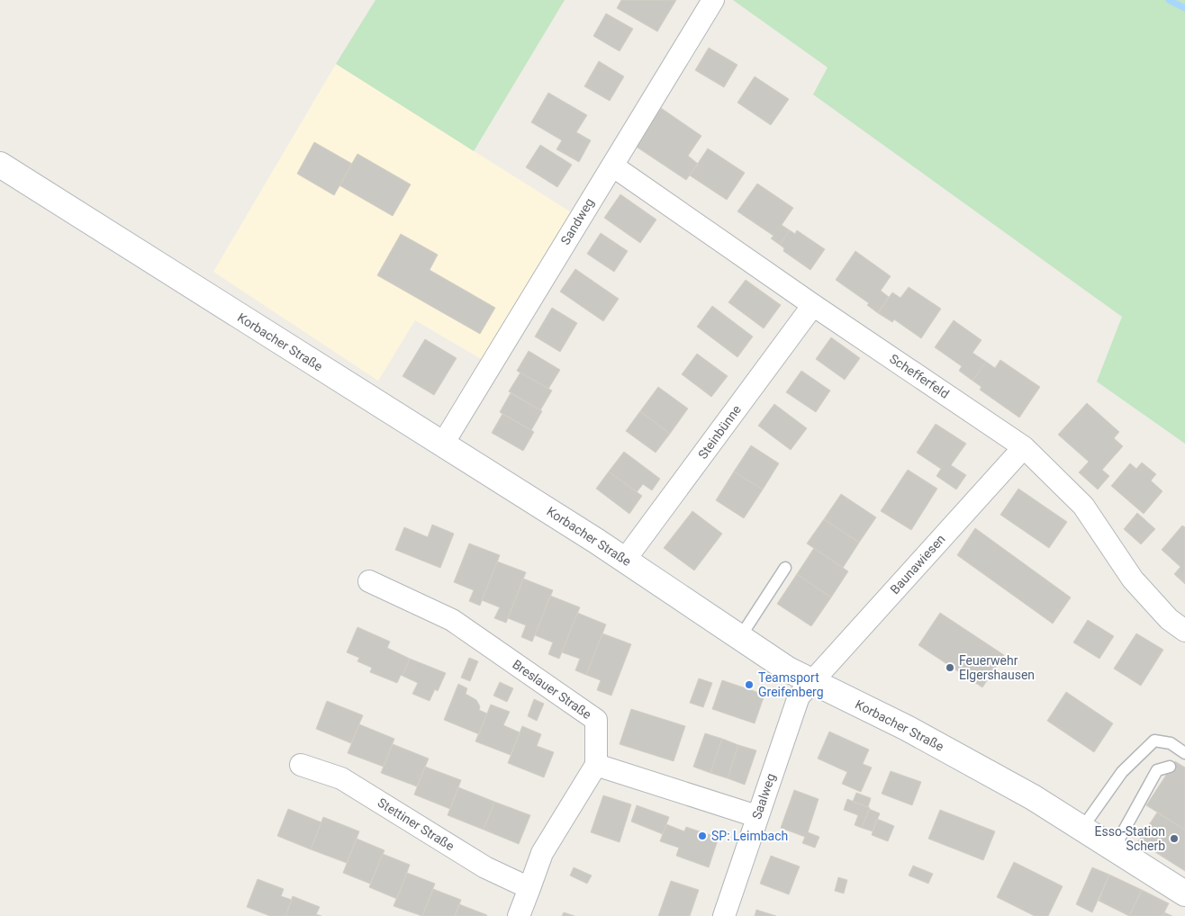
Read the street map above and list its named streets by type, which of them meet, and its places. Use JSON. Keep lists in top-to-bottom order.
{
  "streets": {
    "street": [
      "Sandweg",
      "Korbacher Straße",
      "Schefferfeld",
      "Steinbünne",
      "Baunawiesen",
      "Breslauer Straße",
      "Saalweg",
      "Stettiner Straße"
    ]
  },
  "crossings": [
    ["Sandweg", "Korbacher Straße"],
    ["Sandweg", "Schefferfeld"],
    ["Korbacher Straße", "Steinbünne"],
    ["Korbacher Straße", "Baunawiesen"],
    ["Korbacher Straße", "Saalweg"],
    ["Schefferfeld", "Steinbünne"],
    ["Schefferfeld", "Baunawiesen"],
    ["Baunawiesen", "Saalweg"]
  ],
  "places": [
    "Feuerwehr Elgershausen",
    "Teamsport Greifenberg",
    "SP: Leimbach",
    "Esso-Station Scherb"
  ]
}
